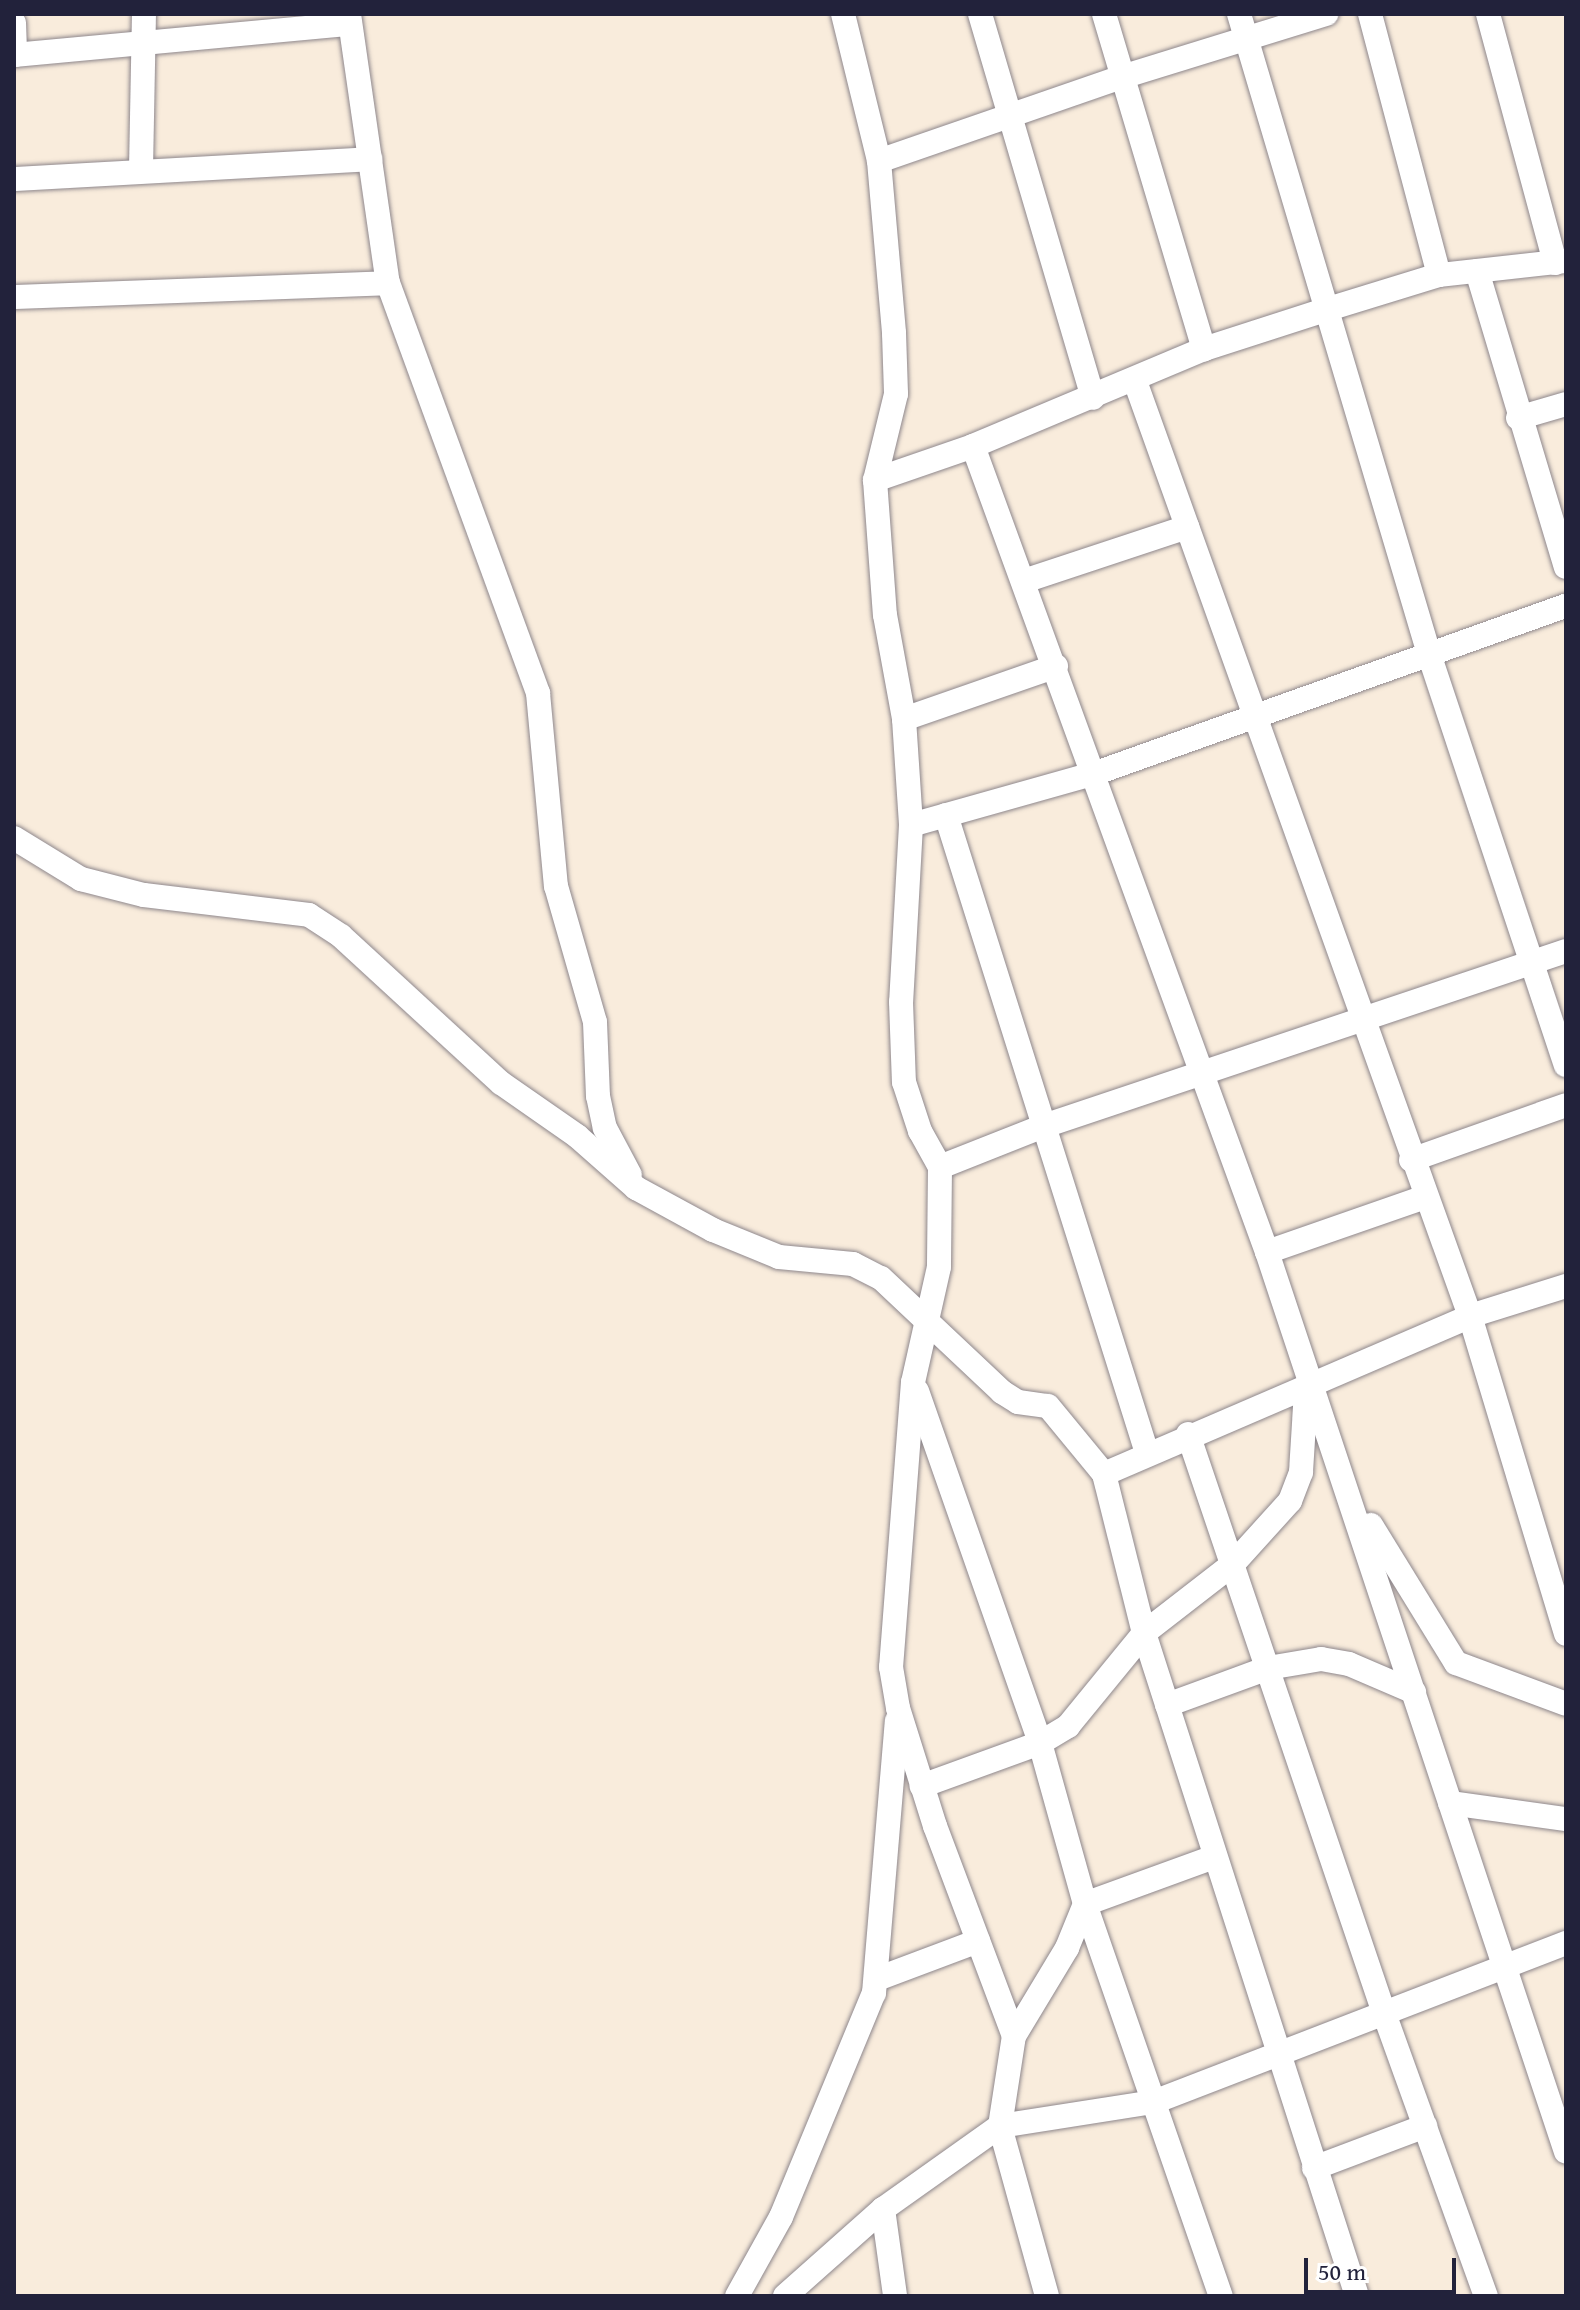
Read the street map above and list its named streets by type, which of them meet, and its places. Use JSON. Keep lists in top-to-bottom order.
{
  "scale_bar": "50 m"
}
